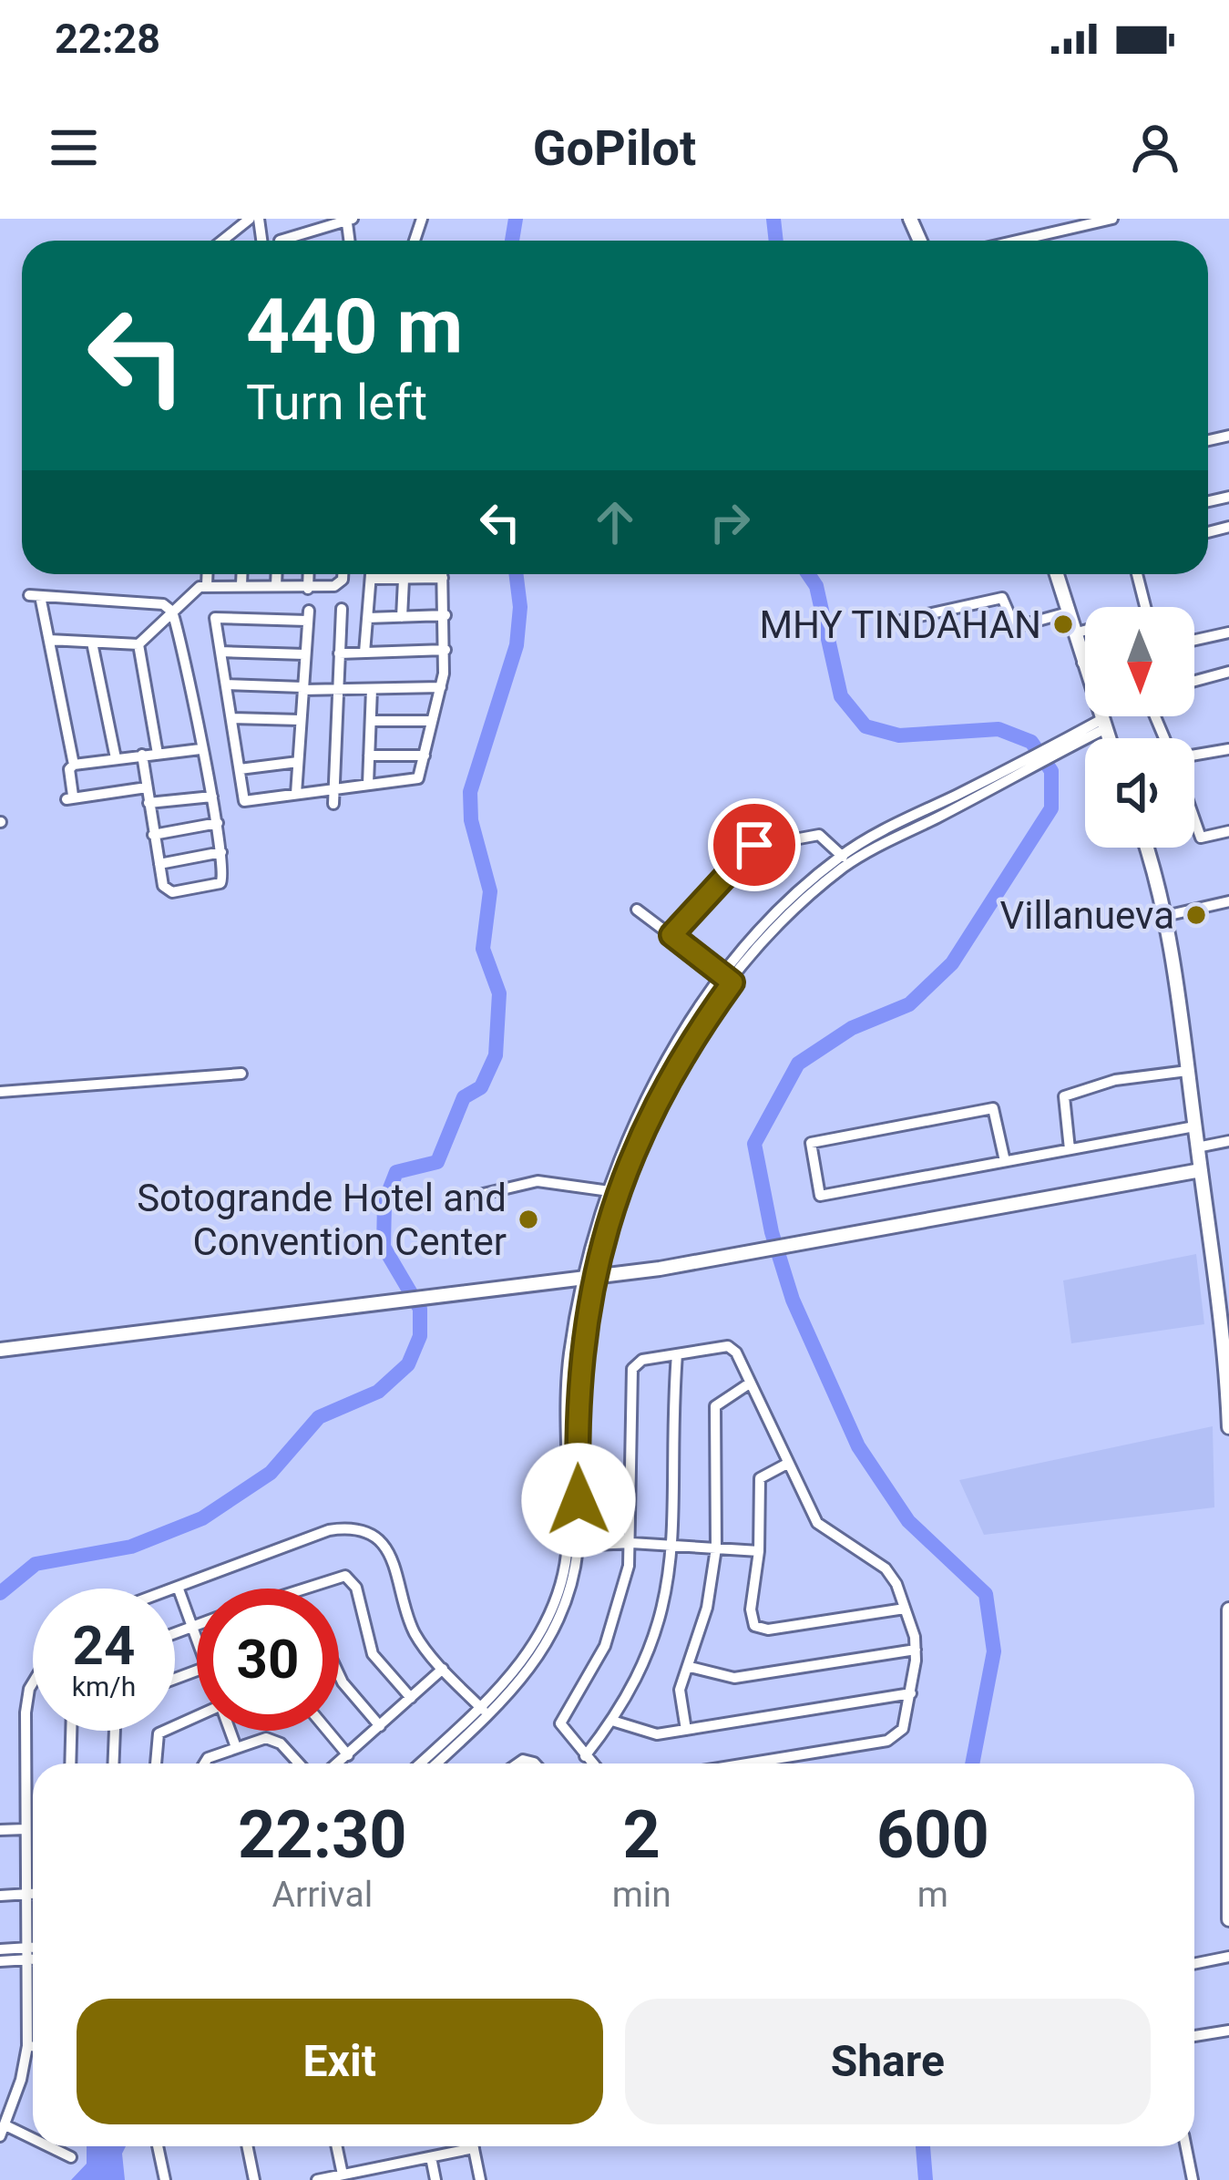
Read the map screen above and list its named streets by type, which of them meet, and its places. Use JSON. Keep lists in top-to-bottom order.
{
  "places": ["MHY TINDAHAN", "Villanueva", "Sotogrande Hotel and Convention Center"],
  "north": "bottom",
  "page": {
    "status": "22:28",
    "header": "GoPilot",
    "turn": ["440 m", "Turn left"],
    "speed": "24 km/h",
    "limit": "30",
    "eta": [
      "22:30",
      "Arrival",
      "2",
      "min",
      "600",
      "m"
    ],
    "buttons": ["Exit", "Share"]
  }
}
